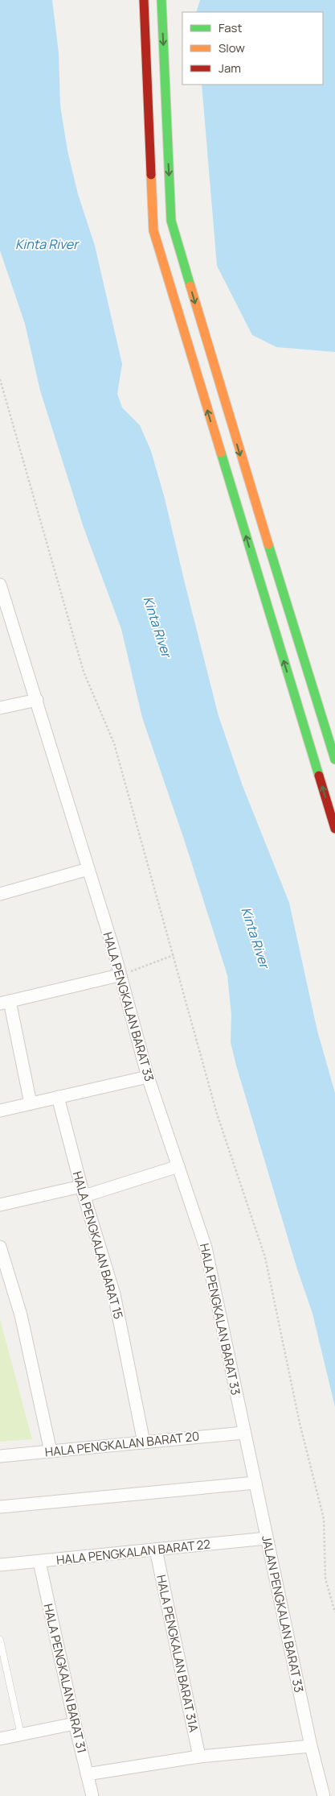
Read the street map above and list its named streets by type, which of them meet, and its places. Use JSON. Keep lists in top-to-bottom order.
{
  "streets": {
    "street": [
      "HALA PENGKALAN BARAT 33",
      "HALA PENGKALAN BARAT 15",
      "HALA PENGKALAN BARAT 20",
      "HALA PENGKALAN BARAT 22",
      "JALAN PENGKALAN BARAT 33",
      "HALA PENGKALAN BARAT 31A",
      "HALA PENGKALAN BARAT 31"
    ]
  },
  "crossings": [
    ["HALA PENGKALAN BARAT 33", "HALA PENGKALAN BARAT 20"],
    ["HALA PENGKALAN BARAT 33", "JALAN PENGKALAN BARAT 33"],
    ["HALA PENGKALAN BARAT 15", "HALA PENGKALAN BARAT 20"],
    ["HALA PENGKALAN BARAT 20", "JALAN PENGKALAN BARAT 33"],
    ["HALA PENGKALAN BARAT 22", "JALAN PENGKALAN BARAT 33"],
    ["HALA PENGKALAN BARAT 22", "HALA PENGKALAN BARAT 31A"],
    ["HALA PENGKALAN BARAT 22", "HALA PENGKALAN BARAT 31"]
  ],
  "water": ["Kinta River"],
  "legend": ["Fast", "Slow", "Jam"]
}
